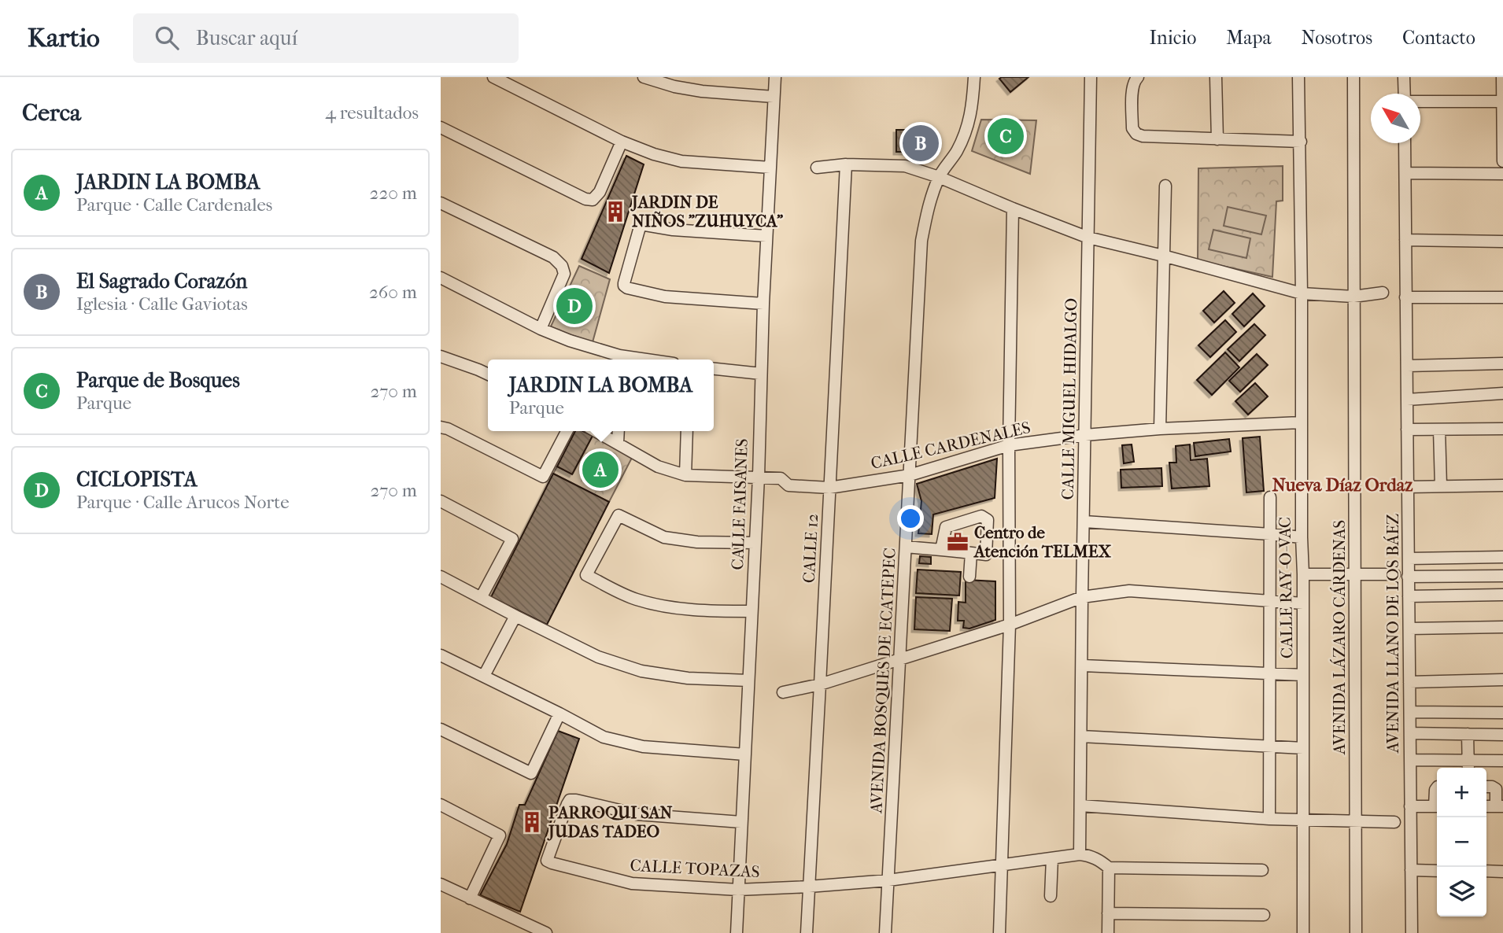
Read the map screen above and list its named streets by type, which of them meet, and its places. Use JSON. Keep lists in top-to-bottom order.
{
  "streets": {
    "street": [
      "CALLE MIGUEL HIDALGO",
      "CALLE CARDENALES",
      "CALLE FAISANES",
      "CALLE 12",
      "CALLE RAY-O-VAC",
      "AVENIDA LLANO DE LOS BÁEZ",
      "AVENIDA LÁZARO CÁRDENAS",
      "AVENIDA BOSQUES DE ECATEPEC",
      "CALLE TOPAZAS"
    ]
  },
  "crossings": [
    ["CALLE MIGUEL HIDALGO", "CALLE CARDENALES"],
    ["CALLE MIGUEL HIDALGO", "CALLE TOPAZAS"],
    ["CALLE CARDENALES", "CALLE FAISANES"],
    ["CALLE CARDENALES", "CALLE 12"],
    ["CALLE CARDENALES", "CALLE RAY-O-VAC"],
    ["CALLE CARDENALES", "AVENIDA BOSQUES DE ECATEPEC"],
    ["CALLE FAISANES", "CALLE TOPAZAS"],
    ["CALLE 12", "CALLE TOPAZAS"],
    ["AVENIDA BOSQUES DE ECATEPEC", "CALLE TOPAZAS"]
  ],
  "districts": ["Nueva Díaz Ordaz"],
  "places": {
    "building": ["JARDIN DE NIÑOS \"ZUHUYCA\"", "PARROQUI SAN JUDAS TADEO"],
    "office": ["Centro de Atención TELMEX"]
  },
  "north": "top left",
  "page": {
    "header": "Kartio",
    "search": "Buscar aquí",
    "nav": [
      "Inicio",
      "Mapa",
      "Nosotros",
      "Contacto"
    ],
    "heading": ["Cerca", "4 resultados"],
    "pins": [
      "C",
      "B",
      "D",
      "A"
    ],
    "list": [
      {
        "mark": "A",
        "name": "JARDIN LA BOMBA",
        "note": "Parque · Calle Cardenales",
        "value": "220 m"
      },
      {
        "mark": "B",
        "name": "El Sagrado Corazón",
        "note": "Iglesia · Calle Gaviotas",
        "value": "260 m"
      },
      {
        "mark": "C",
        "name": "Parque de Bosques",
        "note": "Parque",
        "value": "270 m"
      },
      {
        "mark": "D",
        "name": "CICLOPISTA",
        "note": "Parque · Calle Arucos Norte",
        "value": "270 m"
      }
    ],
    "popup": ["JARDIN LA BOMBA", "Parque"],
    "map_buttons": ["+", "−"]
  }
}
